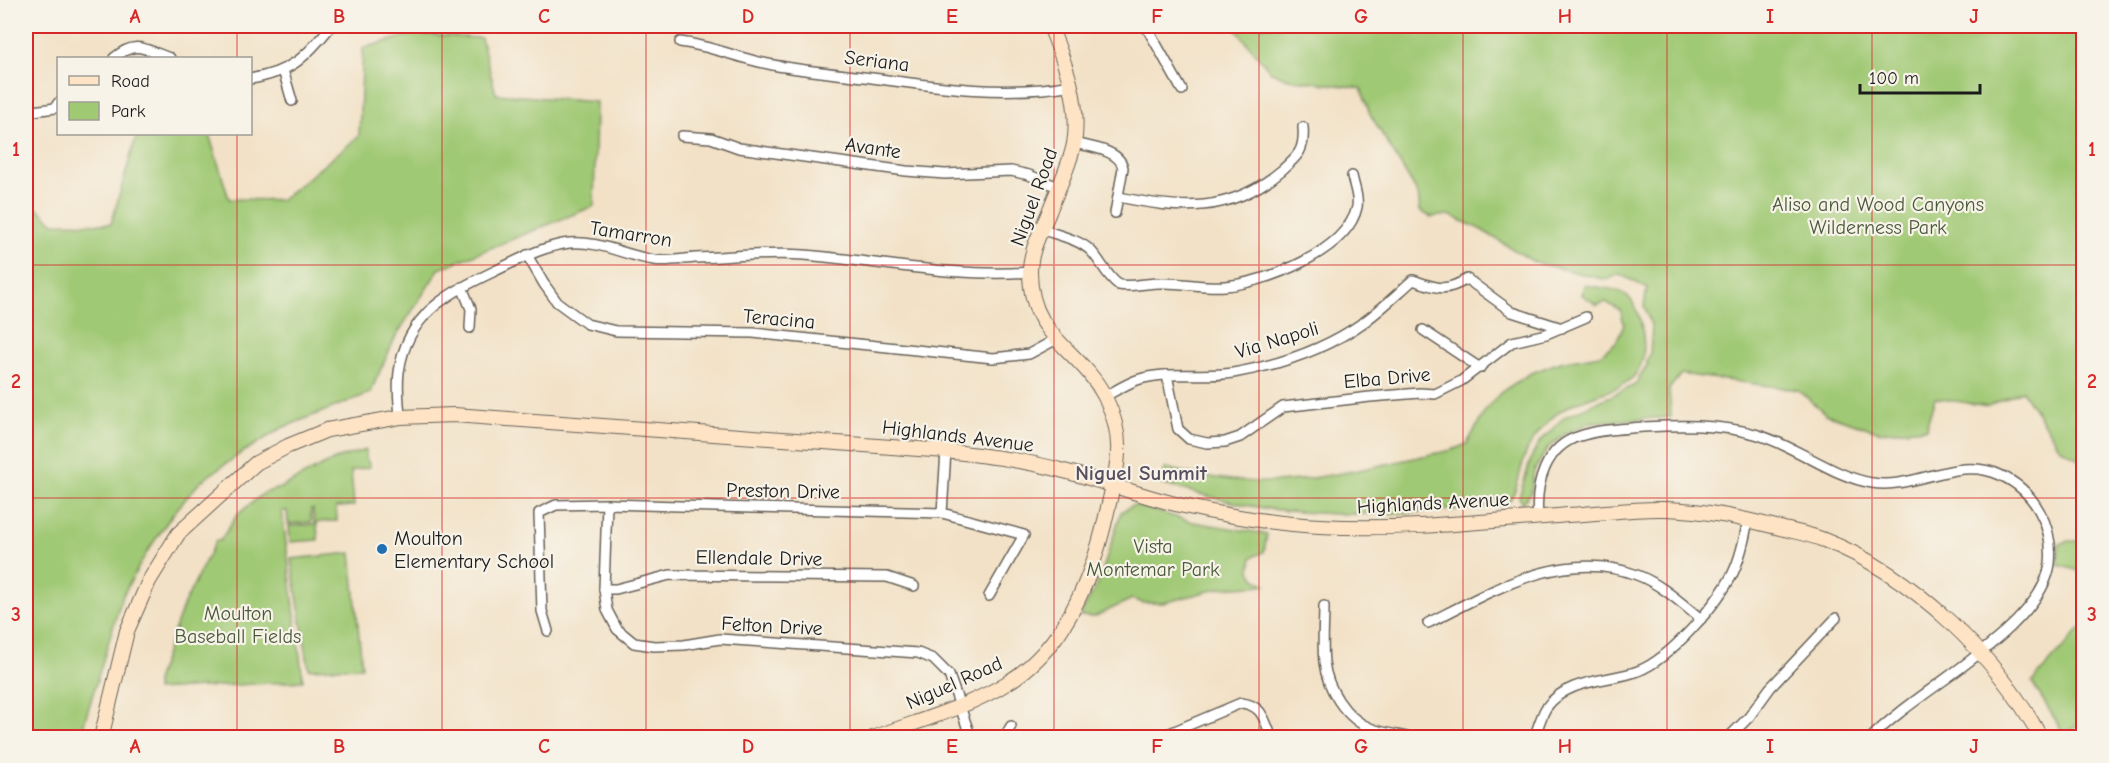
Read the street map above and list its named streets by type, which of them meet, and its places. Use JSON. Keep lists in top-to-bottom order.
{
  "streets": {
    "main road": ["Niguel Road", "Highlands Avenue"],
    "street": [
      "Seriana",
      "Avante",
      "Tamarron",
      "Teracina",
      "Via Napoli",
      "Elba Drive",
      "Preston Drive",
      "Ellendale Drive",
      "Felton Drive"
    ]
  },
  "crossings": [
    ["Seriana", "Niguel Road"],
    ["Avante", "Niguel Road"],
    ["Niguel Road", "Tamarron"],
    ["Niguel Road", "Teracina"],
    ["Niguel Road", "Via Napoli"],
    ["Niguel Road", "Highlands Avenue"],
    ["Niguel Road", "Felton Drive"],
    ["Tamarron", "Teracina"],
    ["Tamarron", "Highlands Avenue"],
    ["Via Napoli", "Elba Drive"],
    ["Preston Drive", "Felton Drive"],
    ["Ellendale Drive", "Felton Drive"]
  ],
  "districts": ["Niguel Summit"],
  "parks": ["Aliso and Wood Canyons Wilderness Park", "Vista Montemar Park", "Moulton Baseball Fields"],
  "places": ["Moulton Elementary School"],
  "legend": ["Road", "Park"],
  "scale_bar": "100 m",
  "grid": {
    "columns": [
      "A",
      "B",
      "C",
      "D",
      "E",
      "F",
      "G",
      "H",
      "I",
      "J"
    ],
    "rows": ["1", "2", "3"]
  }
}
